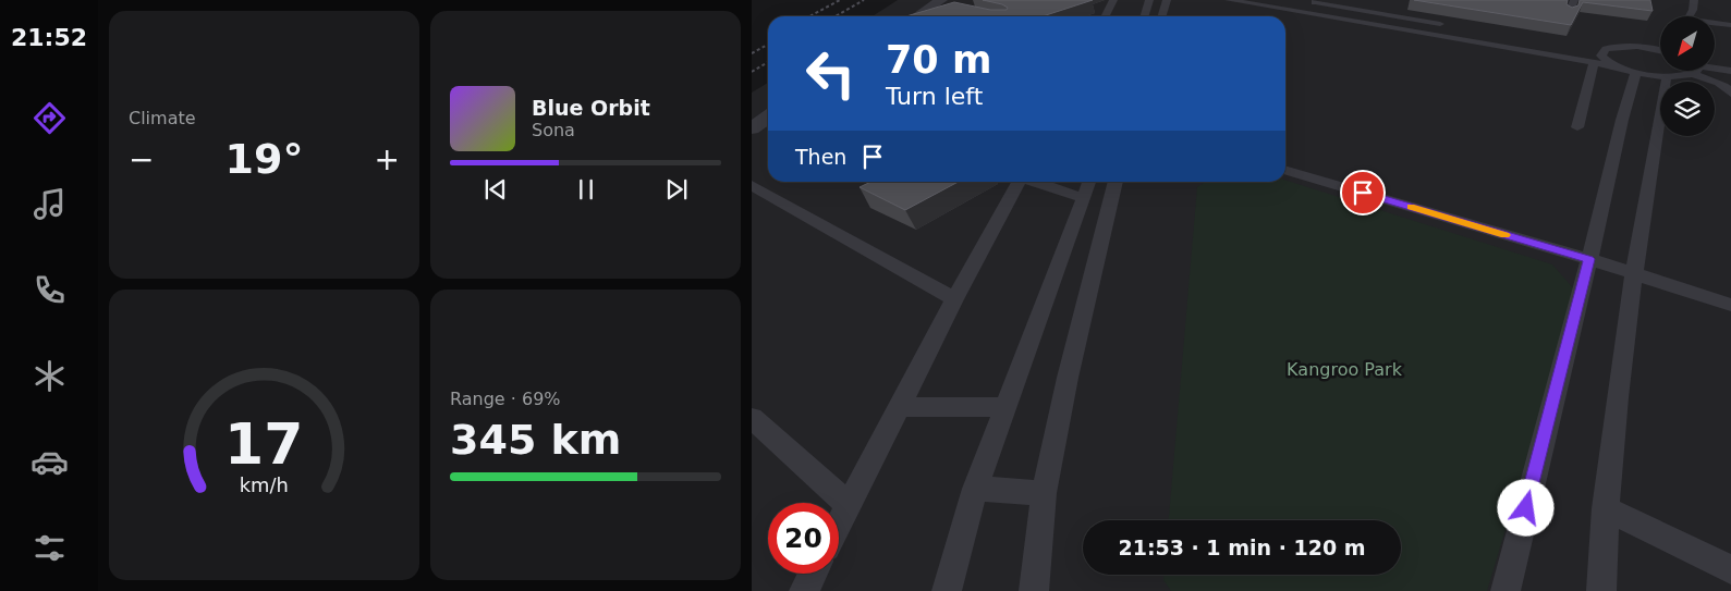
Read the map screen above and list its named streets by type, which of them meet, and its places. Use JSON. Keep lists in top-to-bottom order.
{
  "parks": ["Kangroo Park"],
  "north": "bottom left",
  "page": {
    "tabs": "21:52",
    "tile": [
      "Climate",
      ["Range · 69%", "345 km"]
    ],
    "turn": ["70 m", "Turn left"],
    "song": ["Blue Orbit", "Sona"],
    "then": "Then",
    "heat": ["−", "19°", "+"],
    "limit": "20",
    "trip": "21:53 · 1 min · 120 m",
    "gauge": ["17", "km/h"]
  }
}
